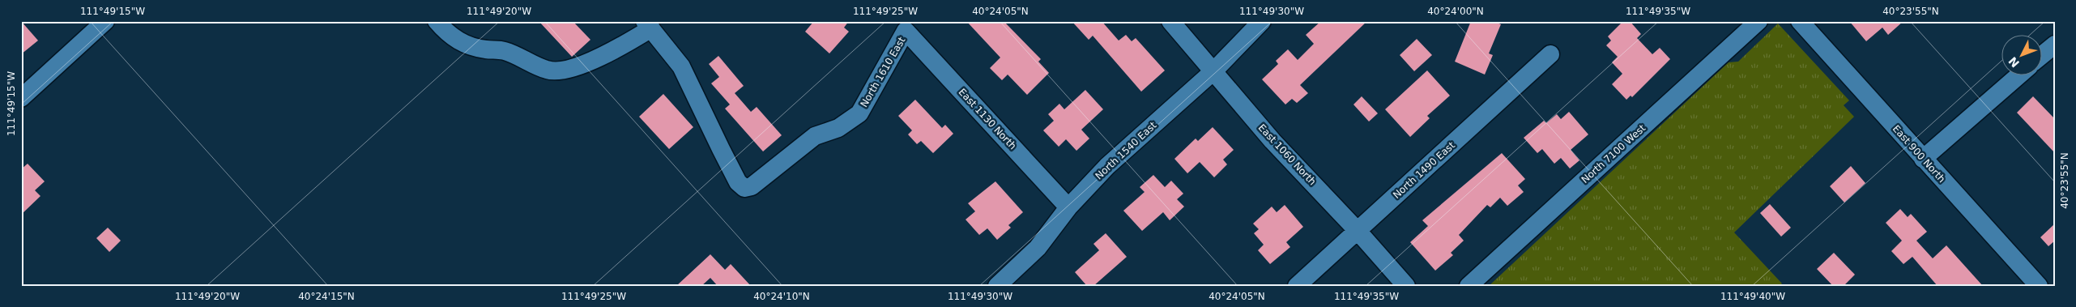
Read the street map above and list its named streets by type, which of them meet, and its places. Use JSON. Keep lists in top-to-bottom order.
{
  "streets": {
    "street": [
      "North 1610 East",
      "East 1130 North",
      "North 1540 East",
      "North 7100 West",
      "East 900 North",
      "East 1060 North",
      "North 1490 East"
    ]
  },
  "crossings": [
    ["North 1610 East", "East 1130 North"],
    ["East 1130 North", "North 1540 East"],
    ["North 1540 East", "East 1060 North"],
    ["East 1060 North", "North 1490 East"]
  ],
  "north": "bottom left",
  "coordinates": [
    "111°49'15\"W",
    "111°49'20\"W",
    "111°49'25\"W",
    "40°24'05\"N",
    "111°49'30\"W",
    "40°24'00\"N",
    "111°49'35\"W",
    "40°23'55\"N",
    "40°24'15\"N",
    "40°24'10\"N",
    "111°49'40\"W"
  ]
}
